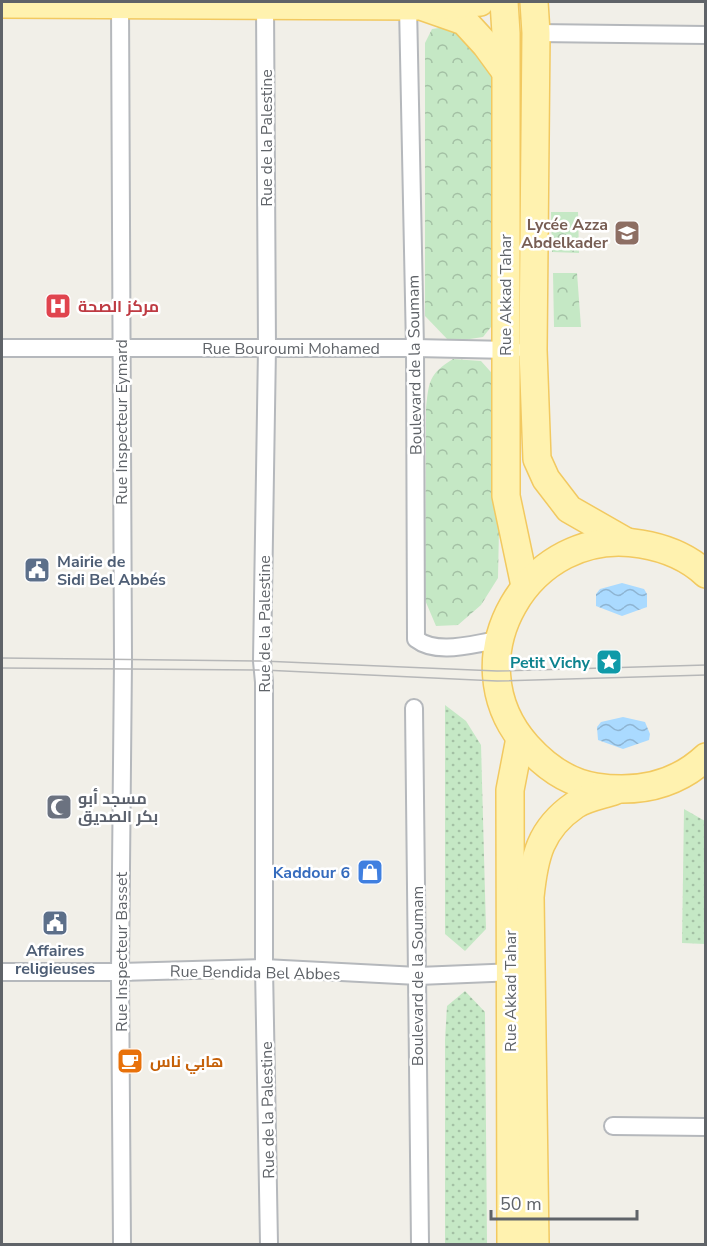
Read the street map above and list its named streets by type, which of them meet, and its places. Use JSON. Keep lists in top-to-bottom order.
{
  "streets": {
    "main road": ["Rue Akkad Tahar"],
    "street": [
      "Rue de la Palestine",
      "Rue Bouroumi Mohamed",
      "Boulevard de la Soumam",
      "Rue Inspecteur Eymard",
      "Rue Inspecteur Basset",
      "Rue Bendida Bel Abbes"
    ]
  },
  "crossings": [
    ["Rue de la Palestine", "Rue Bouroumi Mohamed"],
    ["Rue de la Palestine", "Rue Bendida Bel Abbes"],
    ["Rue Akkad Tahar", "Rue Bouroumi Mohamed"],
    ["Rue Akkad Tahar", "Rue Bendida Bel Abbes"],
    ["Rue Bouroumi Mohamed", "Boulevard de la Soumam"],
    ["Rue Bouroumi Mohamed", "Rue Inspecteur Eymard"],
    ["Boulevard de la Soumam", "Rue Bendida Bel Abbes"],
    ["Rue Inspecteur Eymard", "Rue Inspecteur Basset"],
    ["Rue Inspecteur Basset", "Rue Bendida Bel Abbes"]
  ],
  "places": {
    "school or university": ["Lycée Azza Abdelkader"],
    "hospital": ["مركز الصحة"],
    "public building": ["Mairie de Sidi Bel Abbés", "Affaires religieuses"],
    "place": ["Petit Vichy"],
    "mosque": ["مسجد أبو بكر الصديق"],
    "shop": ["Kaddour 6"],
    "cafe": ["هابي ناس"]
  },
  "scale_bar": "50 m"
}
